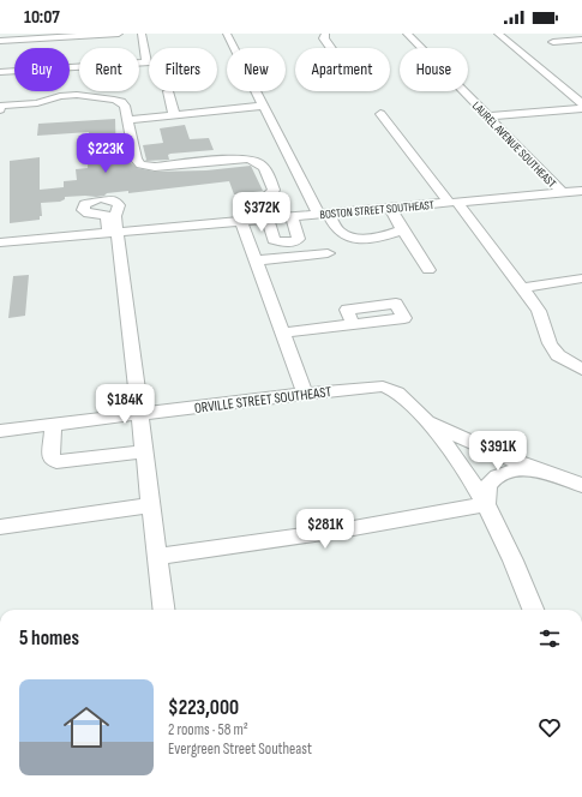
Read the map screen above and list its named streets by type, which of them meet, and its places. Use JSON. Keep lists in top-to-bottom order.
{
  "streets": {
    "street": ["LAUREL AVENUE SOUTHEAST", "BOSTON STREET SOUTHEAST", "ORVILLE STREET SOUTHEAST"]
  },
  "crossings": [
    ["LAUREL AVENUE SOUTHEAST", "BOSTON STREET SOUTHEAST"]
  ],
  "page": {
    "status": "10:07",
    "chip": [
      "Buy",
      "Rent",
      "Filters",
      "New",
      "Apartment",
      "House"
    ],
    "price": [
      "$223K",
      "$372K",
      "$184K",
      "$391K",
      "$281K"
    ],
    "heading": "5 homes",
    "list": [
      {
        "name": "$223,000",
        "note": "2 rooms · 58 m² · Evergreen Street Southeast"
      }
    ]
  }
}
